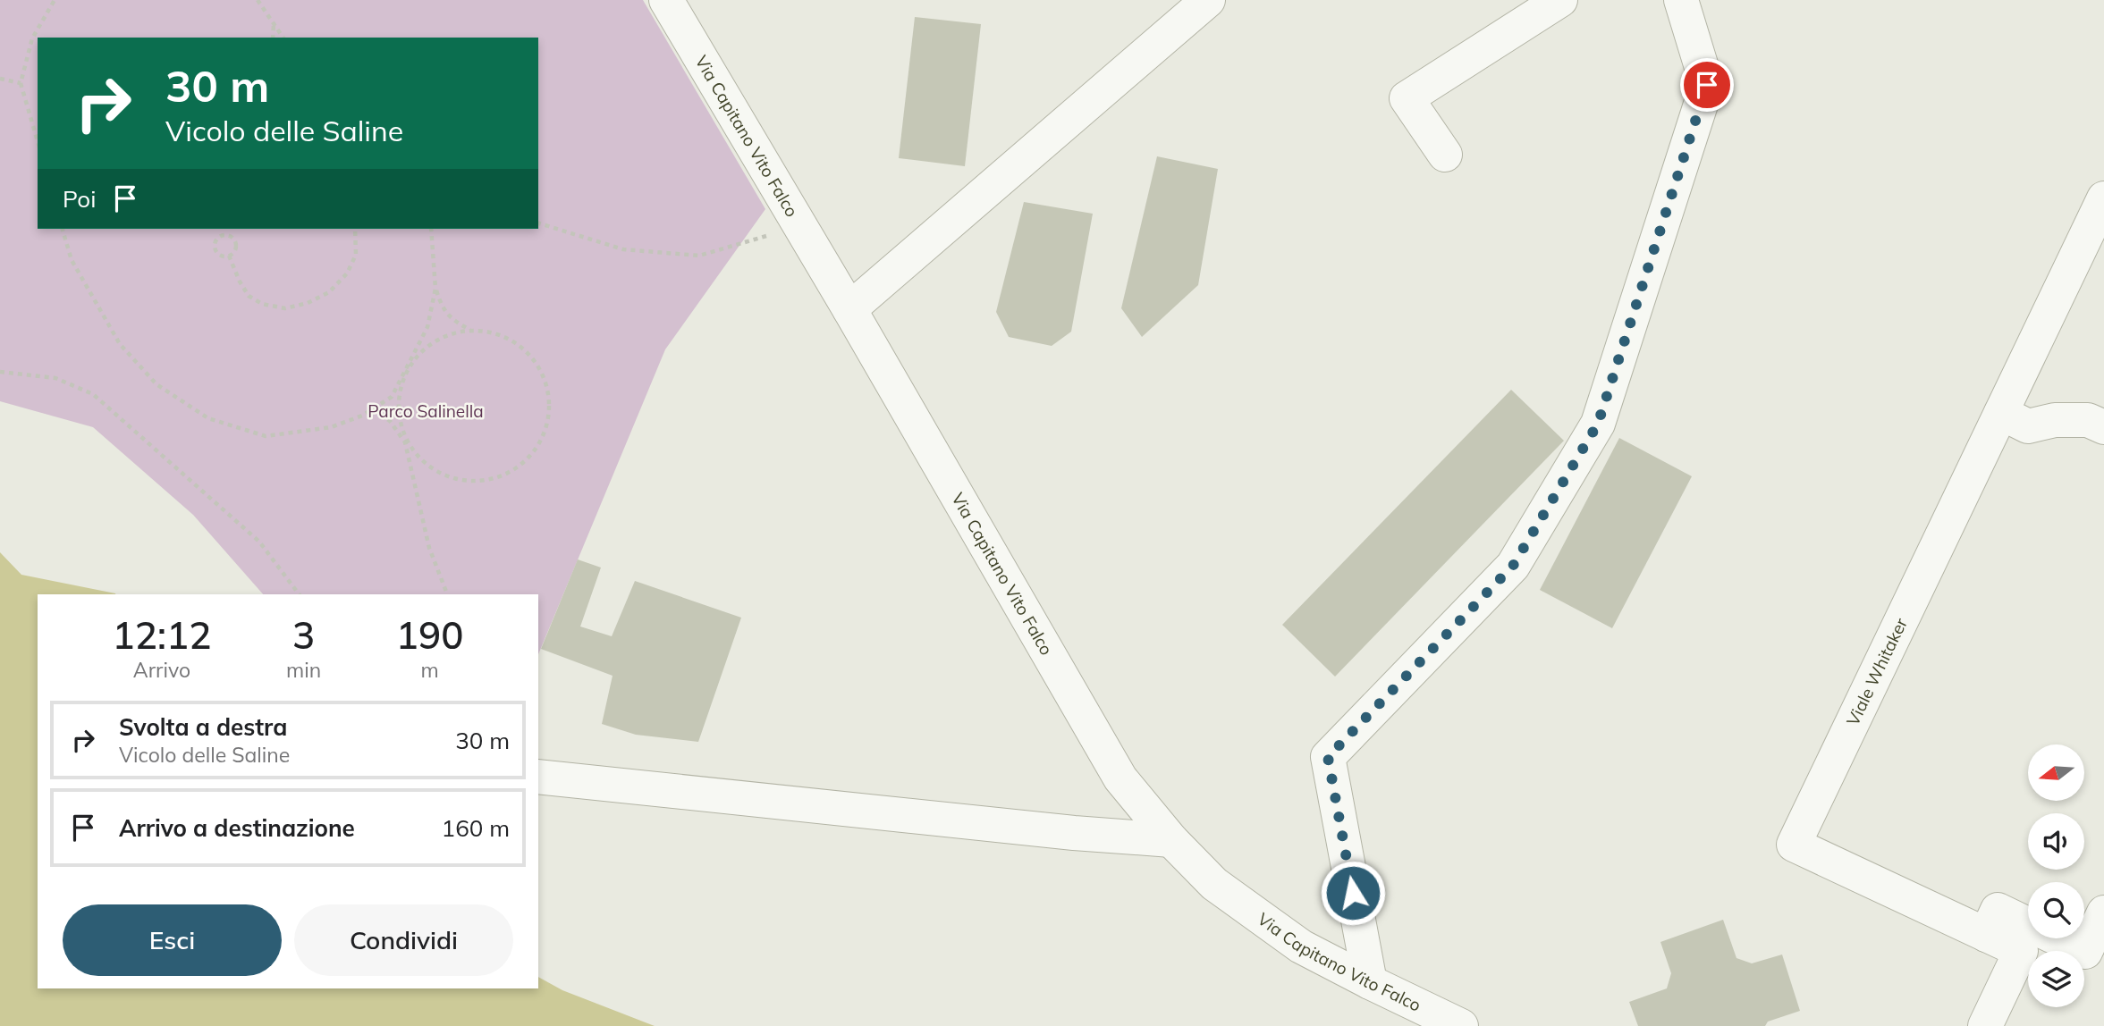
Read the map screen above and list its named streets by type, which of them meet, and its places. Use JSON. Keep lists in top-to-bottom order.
{
  "streets": {
    "street": ["Via Capitano Vito Falco", "Viale Whitaker"]
  },
  "parks": ["Parco Salinella"],
  "north": "left",
  "page": {
    "turn": ["30 m", "Vicolo delle Saline"],
    "then": "Poi",
    "eta": [
      "12:12",
      "Arrivo",
      "3",
      "min",
      "190",
      "m"
    ],
    "list": [
      {
        "name": "Svolta a destra",
        "note": "Vicolo delle Saline",
        "value": "30 m"
      },
      {
        "name": "Arrivo a destinazione",
        "value": "160 m"
      }
    ],
    "buttons": ["Esci", "Condividi"]
  }
}
